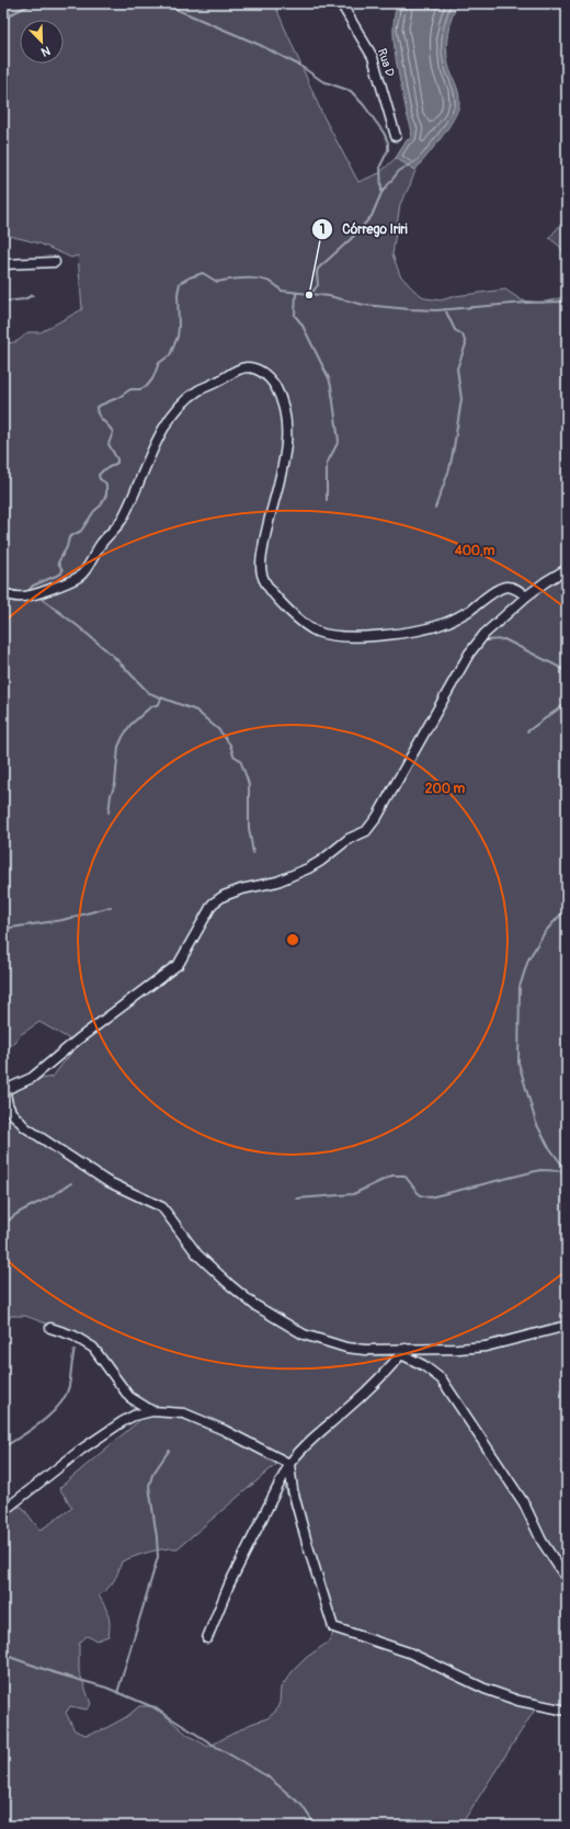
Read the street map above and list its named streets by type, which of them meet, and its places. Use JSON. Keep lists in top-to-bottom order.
{
  "streets": {
    "street": ["Rua D"]
  },
  "places": ["Córrego Iriri"],
  "north": "bottom right",
  "rings": ["400 m", "200 m"]
}
